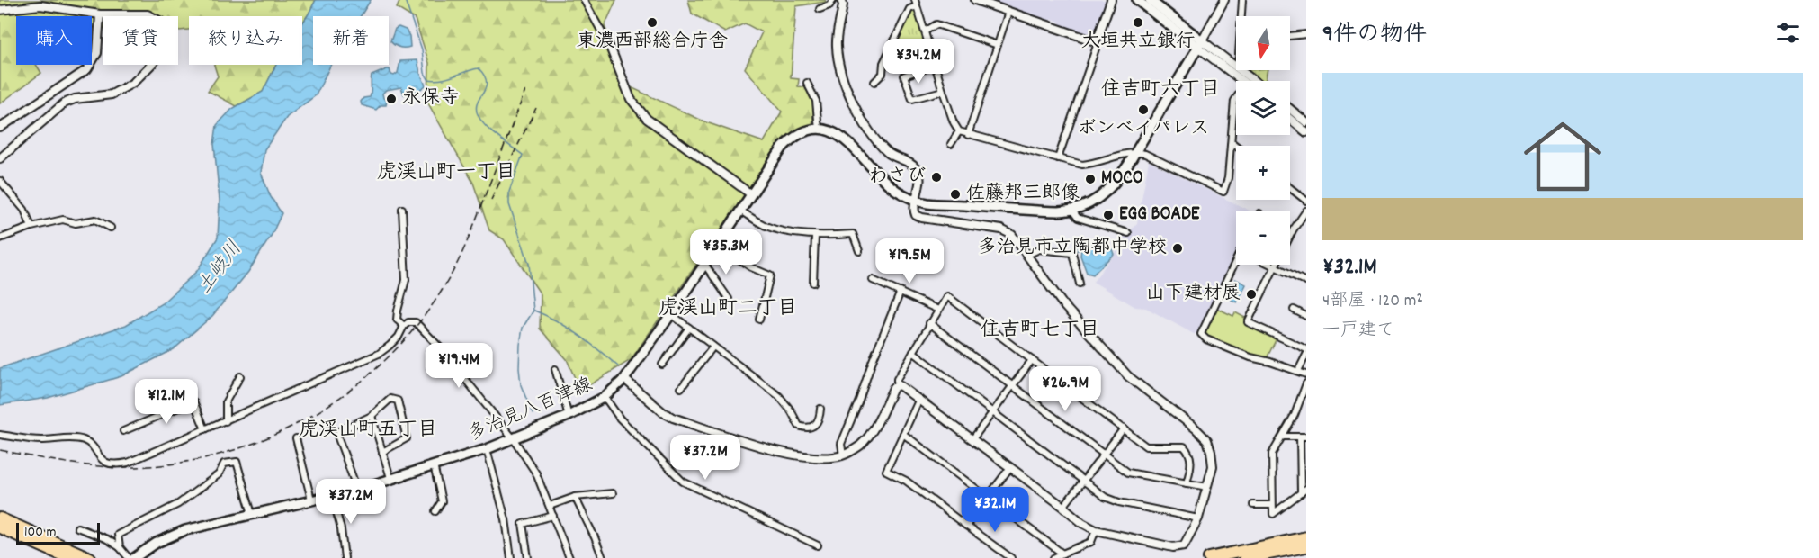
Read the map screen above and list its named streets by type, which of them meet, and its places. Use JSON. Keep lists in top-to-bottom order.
{
  "streets": {
    "main road": ["多治見八百津線"]
  },
  "districts": [
    "住吉町六丁目",
    "虎渓山町一丁目",
    "虎渓山町二丁目",
    "住吉町七丁目",
    "虎渓山町五丁目"
  ],
  "water": ["土岐川"],
  "places": [
    "東濃西部総合庁舎",
    "大垣共立銀行",
    "永保寺",
    "ボンベイパレス",
    "わさび",
    "MOCO",
    "佐藤邦三郎像",
    "EGG BOADE",
    "多治見市立陶都中学校",
    "山下建材展"
  ],
  "scale_bar": "100 m",
  "north": "bottom",
  "page": {
    "heading": "9件の物件",
    "map_buttons": ["+", "−"],
    "chip": [
      "購入",
      "賃貸",
      "絞り込み",
      "新着"
    ],
    "price": [
      "¥34.2M",
      "¥35.3M",
      "¥19.5M",
      "¥19.4M",
      "¥26.9M",
      "¥12.1M",
      "¥37.2M",
      "¥37.2M",
      "¥32.1M"
    ],
    "list": [
      {
        "name": "¥32.1M",
        "note": "4部屋 · 120 m² · 一戸建て"
      }
    ],
    "scale": "100 m"
  }
}
